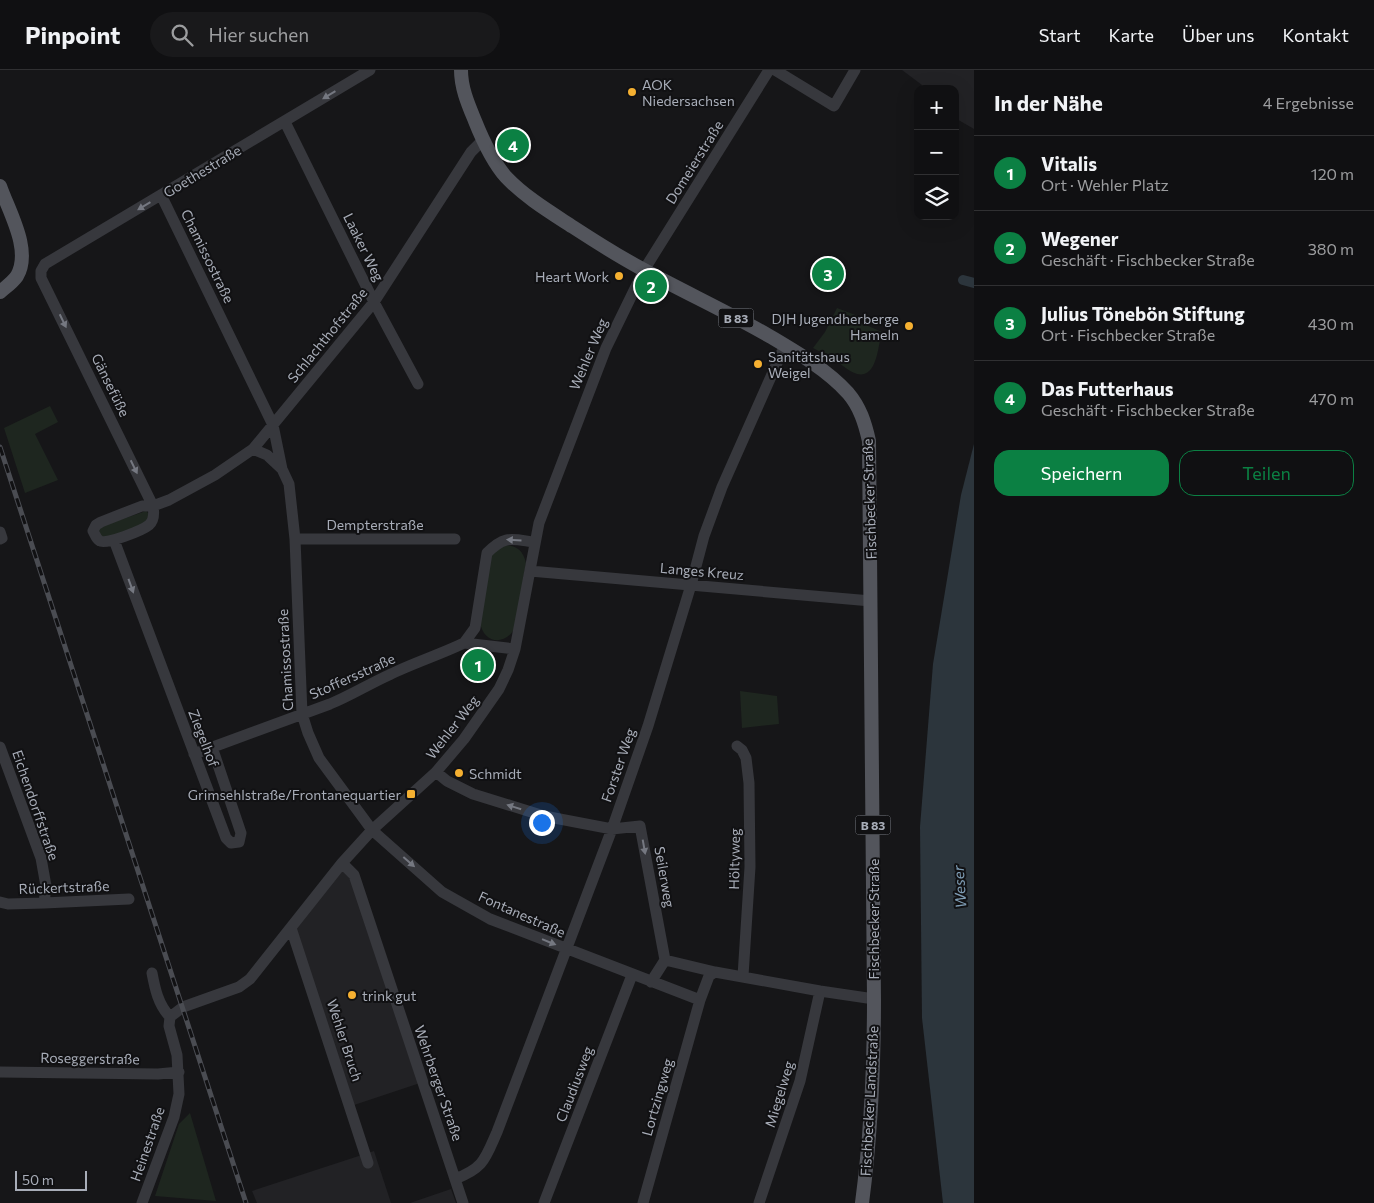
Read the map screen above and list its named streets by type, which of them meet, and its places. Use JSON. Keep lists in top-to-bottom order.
{
  "streets": {
    "main road": ["B 83", "Fischbecker Straße", "Fischbecker Landstraße"],
    "street": [
      "Domeierstraße",
      "Goethestraße",
      "Laaker Weg",
      "Chamissostraße",
      "Schlachthofstraße",
      "Wehler Weg",
      "Gänsefüße",
      "Dempterstraße",
      "Langes Kreuz",
      "Stoffersstraße",
      "Ziegelhof",
      "Forster Weg",
      "Eichendorffstraße",
      "Höltyweg",
      "Seilerweg",
      "Rückertstraße",
      "Fontanestraße",
      "Wehler Bruch",
      "Roseggerstraße",
      "Wehrberger Straße",
      "Claudiusweg",
      "Miegelweg",
      "Lortzingweg",
      "Heinestraße"
    ]
  },
  "crossings": [
    ["Domeierstraße", "Wehler Weg"],
    ["Domeierstraße", "Fischbecker Straße"],
    ["Goethestraße", "Laaker Weg"],
    ["Goethestraße", "Chamissostraße"],
    ["Goethestraße", "Gänsefüße"],
    ["Laaker Weg", "Schlachthofstraße"],
    ["Chamissostraße", "Schlachthofstraße"],
    ["Chamissostraße", "Wehler Weg"],
    ["Chamissostraße", "Dempterstraße"],
    ["Chamissostraße", "Stoffersstraße"],
    ["Chamissostraße", "Fontanestraße"],
    ["B 83", "Schlachthofstraße"],
    ["B 83", "Fischbecker Straße"],
    ["Schlachthofstraße", "Gänsefüße"],
    ["Schlachthofstraße", "Fischbecker Straße"],
    ["Wehler Weg", "Fischbecker Straße"],
    ["Wehler Weg", "Langes Kreuz"],
    ["Wehler Weg", "Fontanestraße"],
    ["Wehler Weg", "Wehler Bruch"],
    ["Wehler Weg", "Wehrberger Straße"],
    ["Wehler Weg", "Heinestraße"],
    ["Fischbecker Straße", "Langes Kreuz"],
    ["Fischbecker Straße", "Forster Weg"],
    ["Fischbecker Straße", "Fischbecker Landstraße"],
    ["Langes Kreuz", "Forster Weg"],
    ["Stoffersstraße", "Ziegelhof"],
    ["Forster Weg", "Seilerweg"],
    ["Forster Weg", "Fontanestraße"],
    ["Forster Weg", "Wehrberger Straße"],
    ["Eichendorffstraße", "Rückertstraße"],
    ["Fontanestraße", "Claudiusweg"],
    ["Fontanestraße", "Lortzingweg"],
    ["Roseggerstraße", "Heinestraße"]
  ],
  "one_way": [
    "Goethestraße",
    "Gänsefüße",
    "Ziegelhof",
    "Seilerweg",
    "Fontanestraße"
  ],
  "water": ["Weser"],
  "places": {
    "other": [
      "AOK Niedersachsen",
      "Heart Work",
      "DJH Jugendherberge Hameln",
      "Sanitätshaus Weigel",
      "Schmidt",
      "trink gut"
    ],
    "transit": ["Grimsehlstraße/Frontanequartier"]
  },
  "scale_bar": "50 m",
  "page": {
    "header": "Pinpoint",
    "search": "Hier suchen",
    "nav": [
      "Start",
      "Karte",
      "Über uns",
      "Kontakt"
    ],
    "heading": ["In der Nähe", "4 Ergebnisse"],
    "map_buttons": ["+", "−"],
    "pins": [
      "4",
      "3",
      "2",
      "1"
    ],
    "list": [
      {
        "mark": "1",
        "name": "Vitalis",
        "note": "Ort · Wehler Platz",
        "value": "120 m"
      },
      {
        "mark": "2",
        "name": "Wegener",
        "note": "Geschäft · Fischbecker Straße",
        "value": "380 m"
      },
      {
        "mark": "3",
        "name": "Julius Tönebön Stiftung",
        "note": "Ort · Fischbecker Straße",
        "value": "430 m"
      },
      {
        "mark": "4",
        "name": "Das Futterhaus",
        "note": "Geschäft · Fischbecker Straße",
        "value": "470 m"
      }
    ],
    "buttons": ["Speichern", "Teilen"],
    "scale": "50 m"
  }
}
